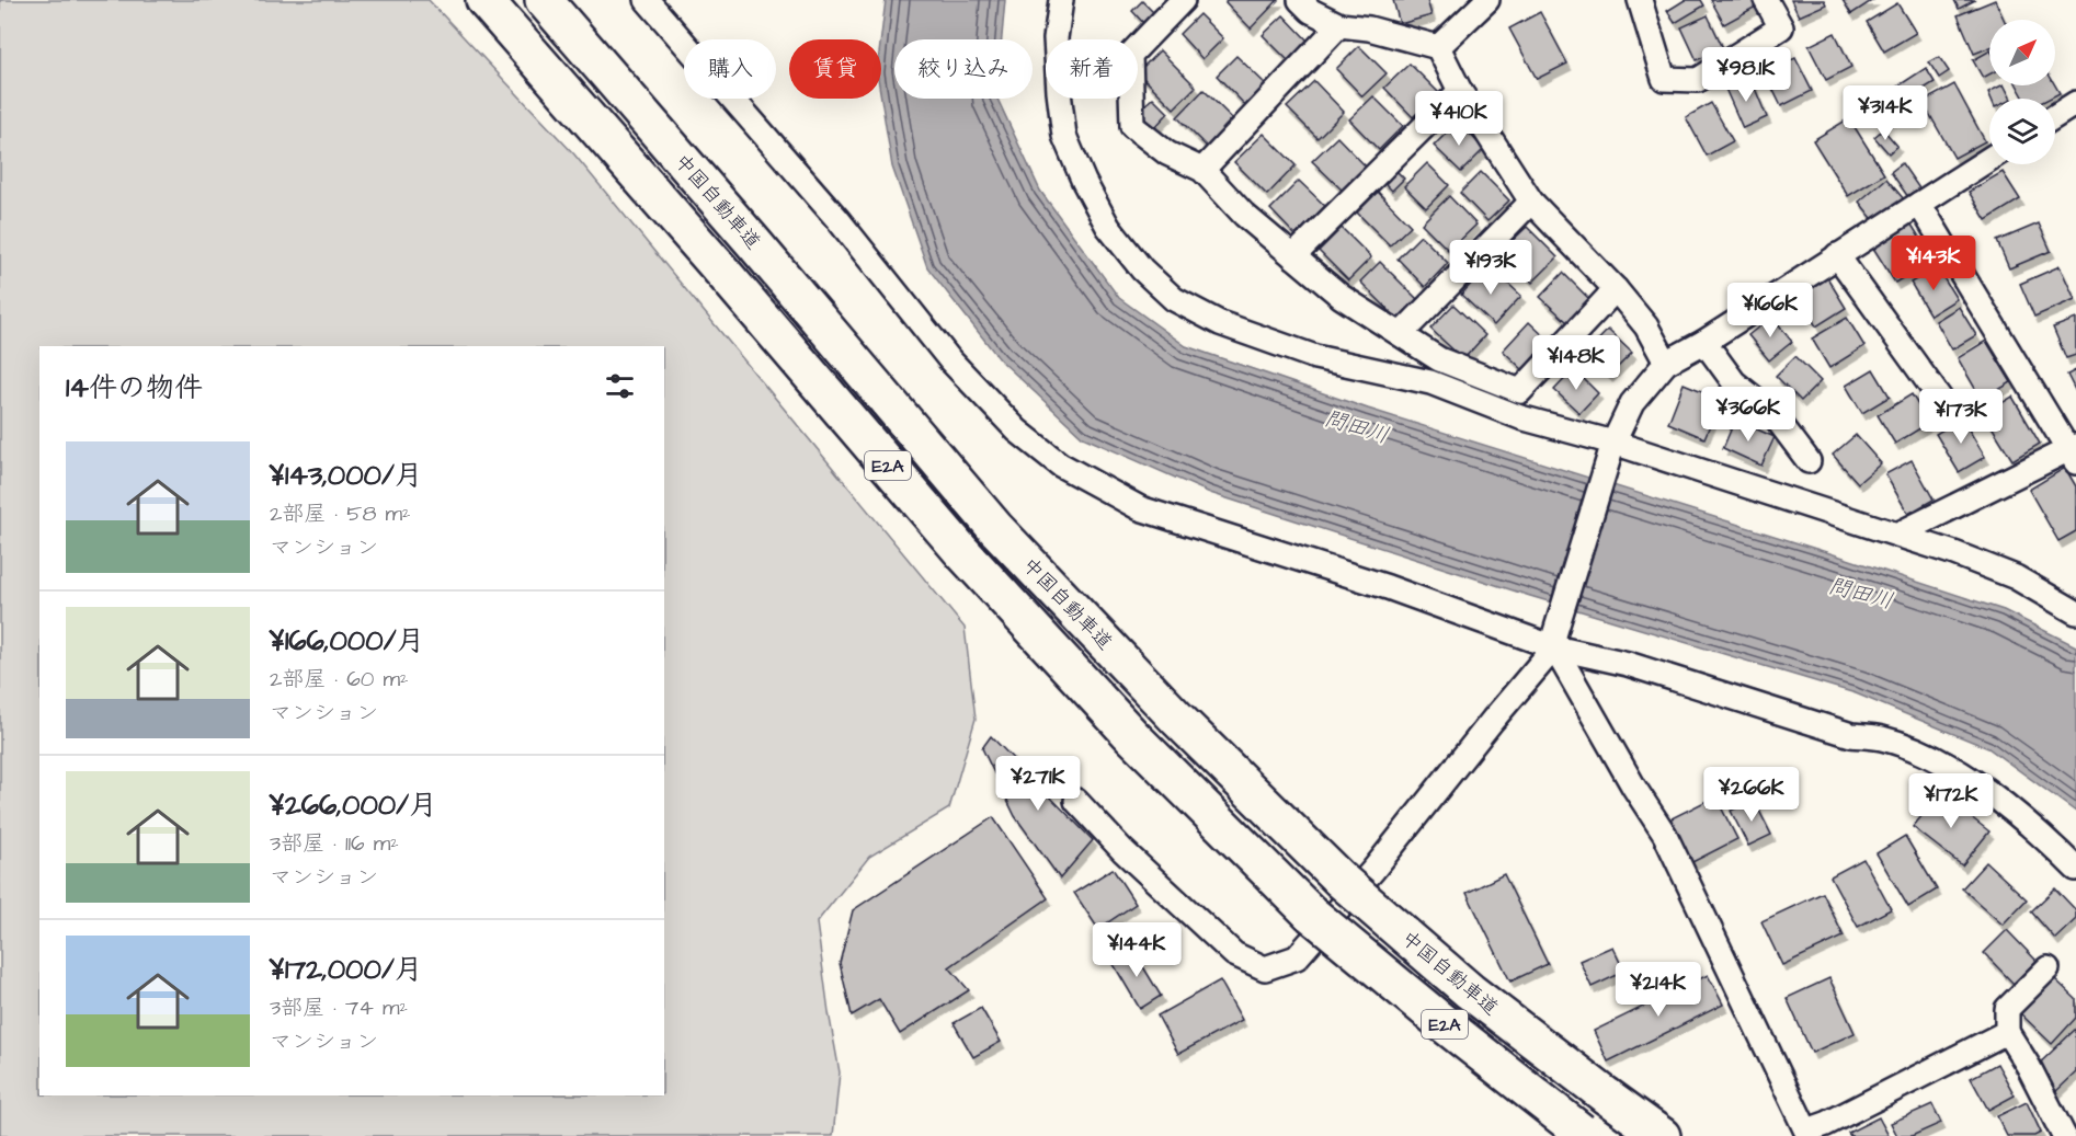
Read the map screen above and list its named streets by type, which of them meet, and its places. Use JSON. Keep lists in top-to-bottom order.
{
  "streets": {
    "highway": ["中国自動車道", "E2A"]
  },
  "water": ["問田川"],
  "north": "top right",
  "page": {
    "chip": [
      "購入",
      "賃貸",
      "絞り込み",
      "新着"
    ],
    "price": [
      "¥98.1K",
      "¥314K",
      "¥410K",
      "¥143K",
      "¥193K",
      "¥166K",
      "¥148K",
      "¥366K",
      "¥173K",
      "¥271K",
      "¥266K",
      "¥172K",
      "¥144K",
      "¥214K"
    ],
    "heading": "14件の物件",
    "list": [
      {
        "name": "¥143,000/月",
        "note": "2部屋 · 58 m² · マンション"
      },
      {
        "name": "¥166,000/月",
        "note": "2部屋 · 60 m² · マンション"
      },
      {
        "name": "¥266,000/月",
        "note": "3部屋 · 116 m² · マンション"
      },
      {
        "name": "¥172,000/月",
        "note": "3部屋 · 74 m² · マンション"
      }
    ]
  }
}
